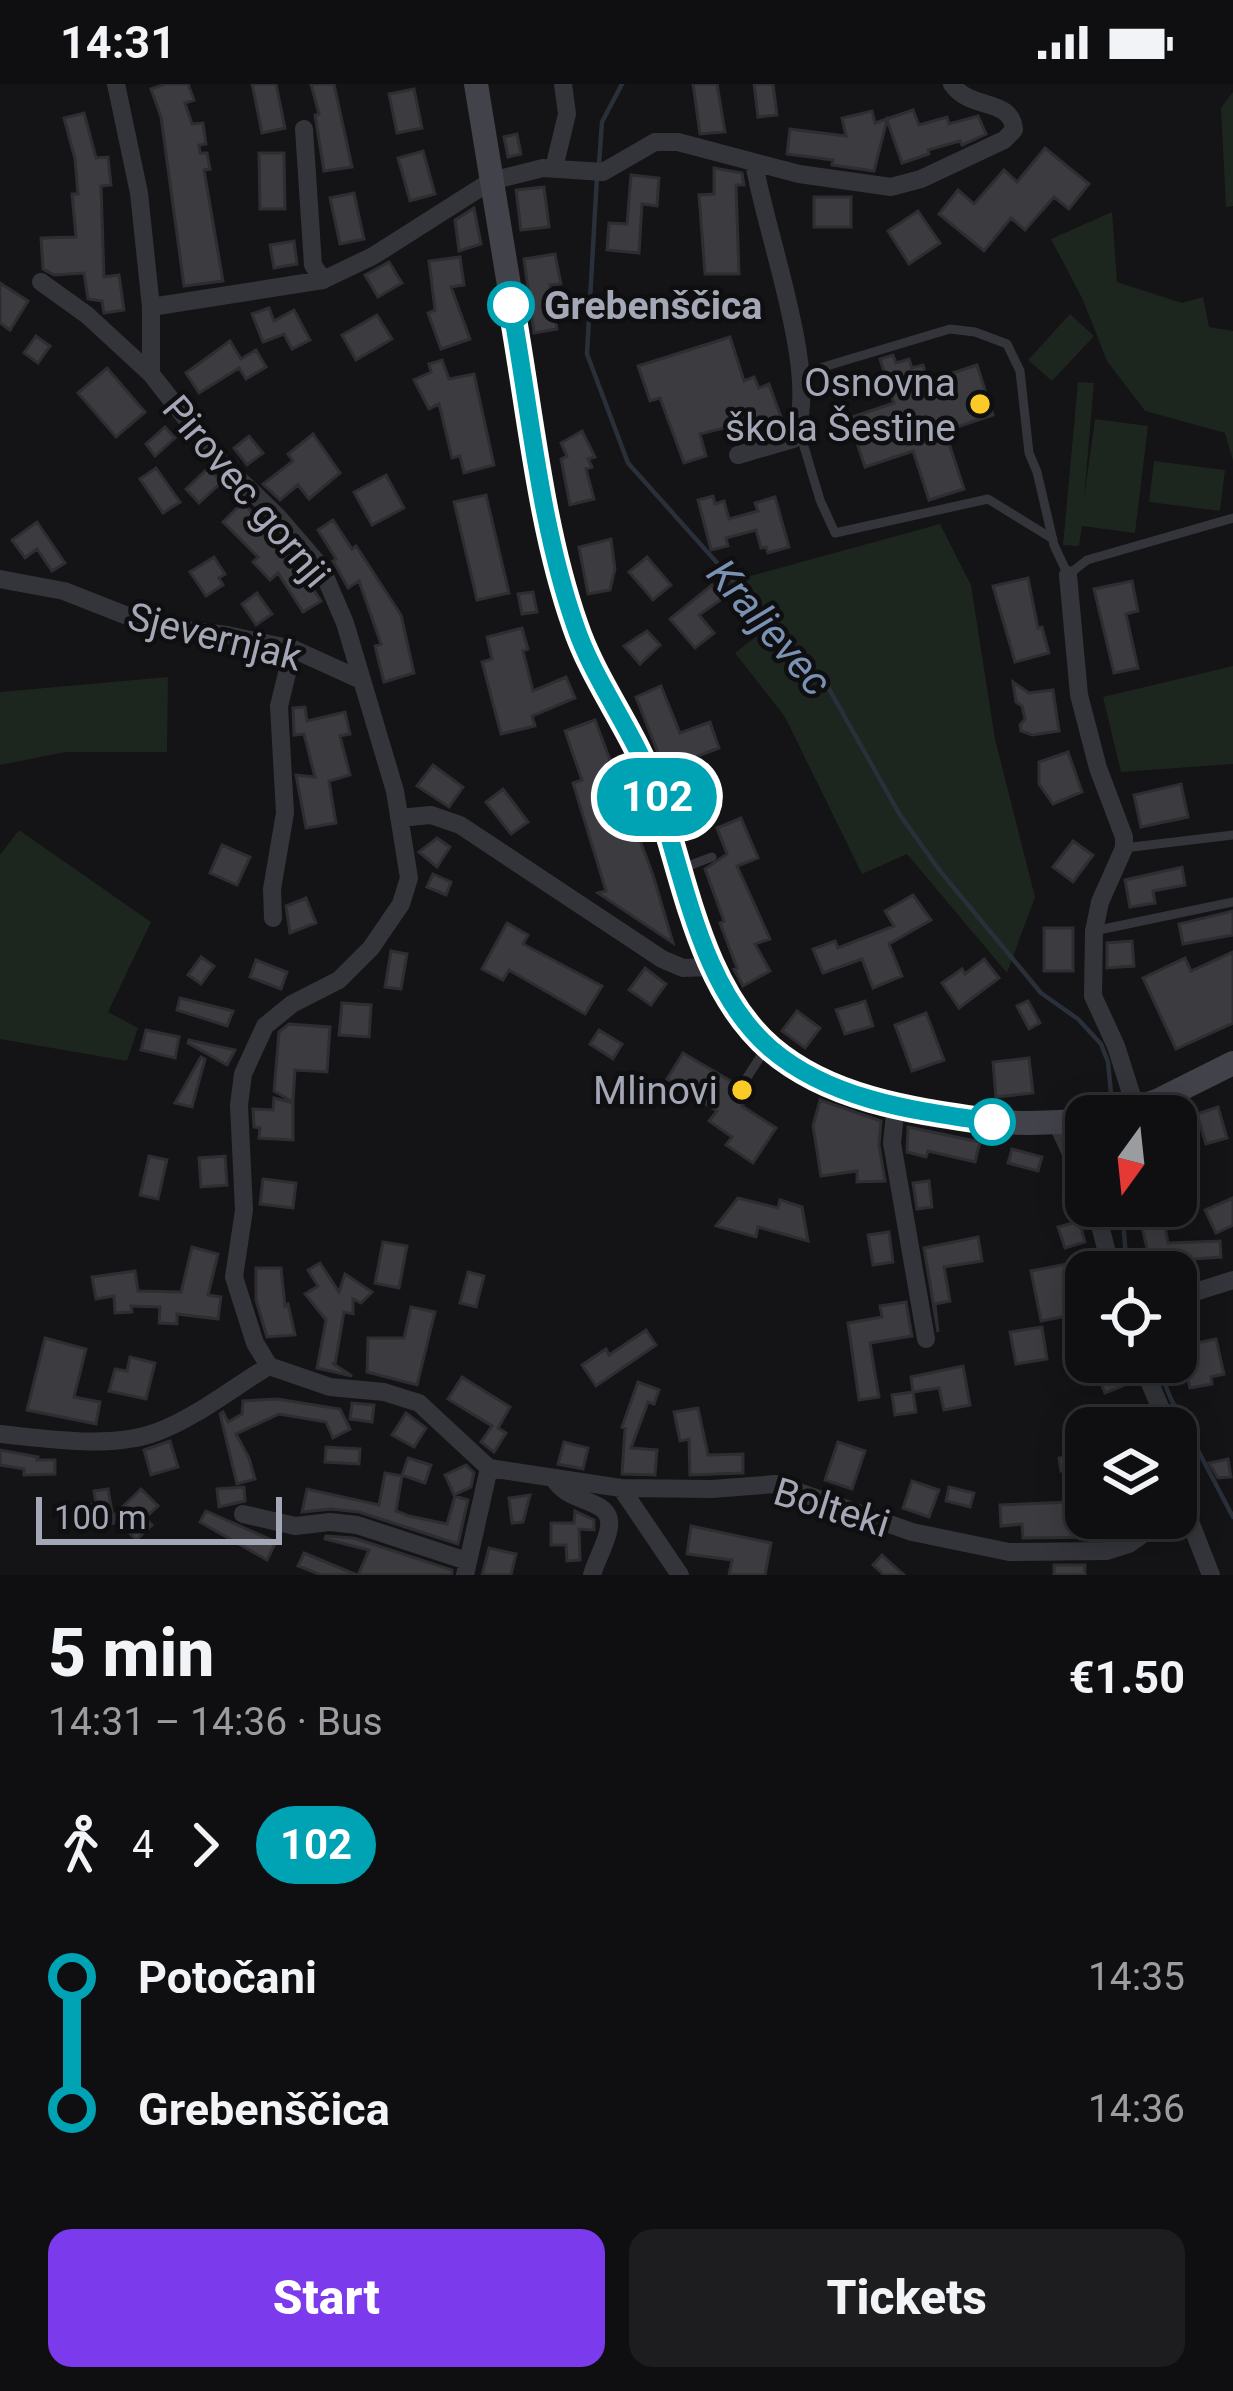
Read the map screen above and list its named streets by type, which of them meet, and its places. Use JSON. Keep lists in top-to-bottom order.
{
  "streets": {
    "street": ["Pirovec gornji", "Sjevernjak", "Bolteki"]
  },
  "crossings": [
    ["Pirovec gornji", "Sjevernjak"]
  ],
  "water": ["Kraljevec"],
  "places": ["Grebenščica", "Osnovna škola Šestine", "Mlinovi"],
  "lines": ["bus line 102"],
  "scale_bar": "100 m",
  "north": "bottom",
  "page": {
    "status": "14:31",
    "on_map": "102",
    "scale": "100 m",
    "heading": ["5 min", "14:31 – 14:36 · Bus", "€1.50"],
    "legs": ["4", "102"],
    "list": [
      {
        "name": "Potočani",
        "value": "14:35"
      },
      {
        "name": "Grebenščica",
        "value": "14:36"
      }
    ],
    "buttons": ["Start", "Tickets"]
  }
}
